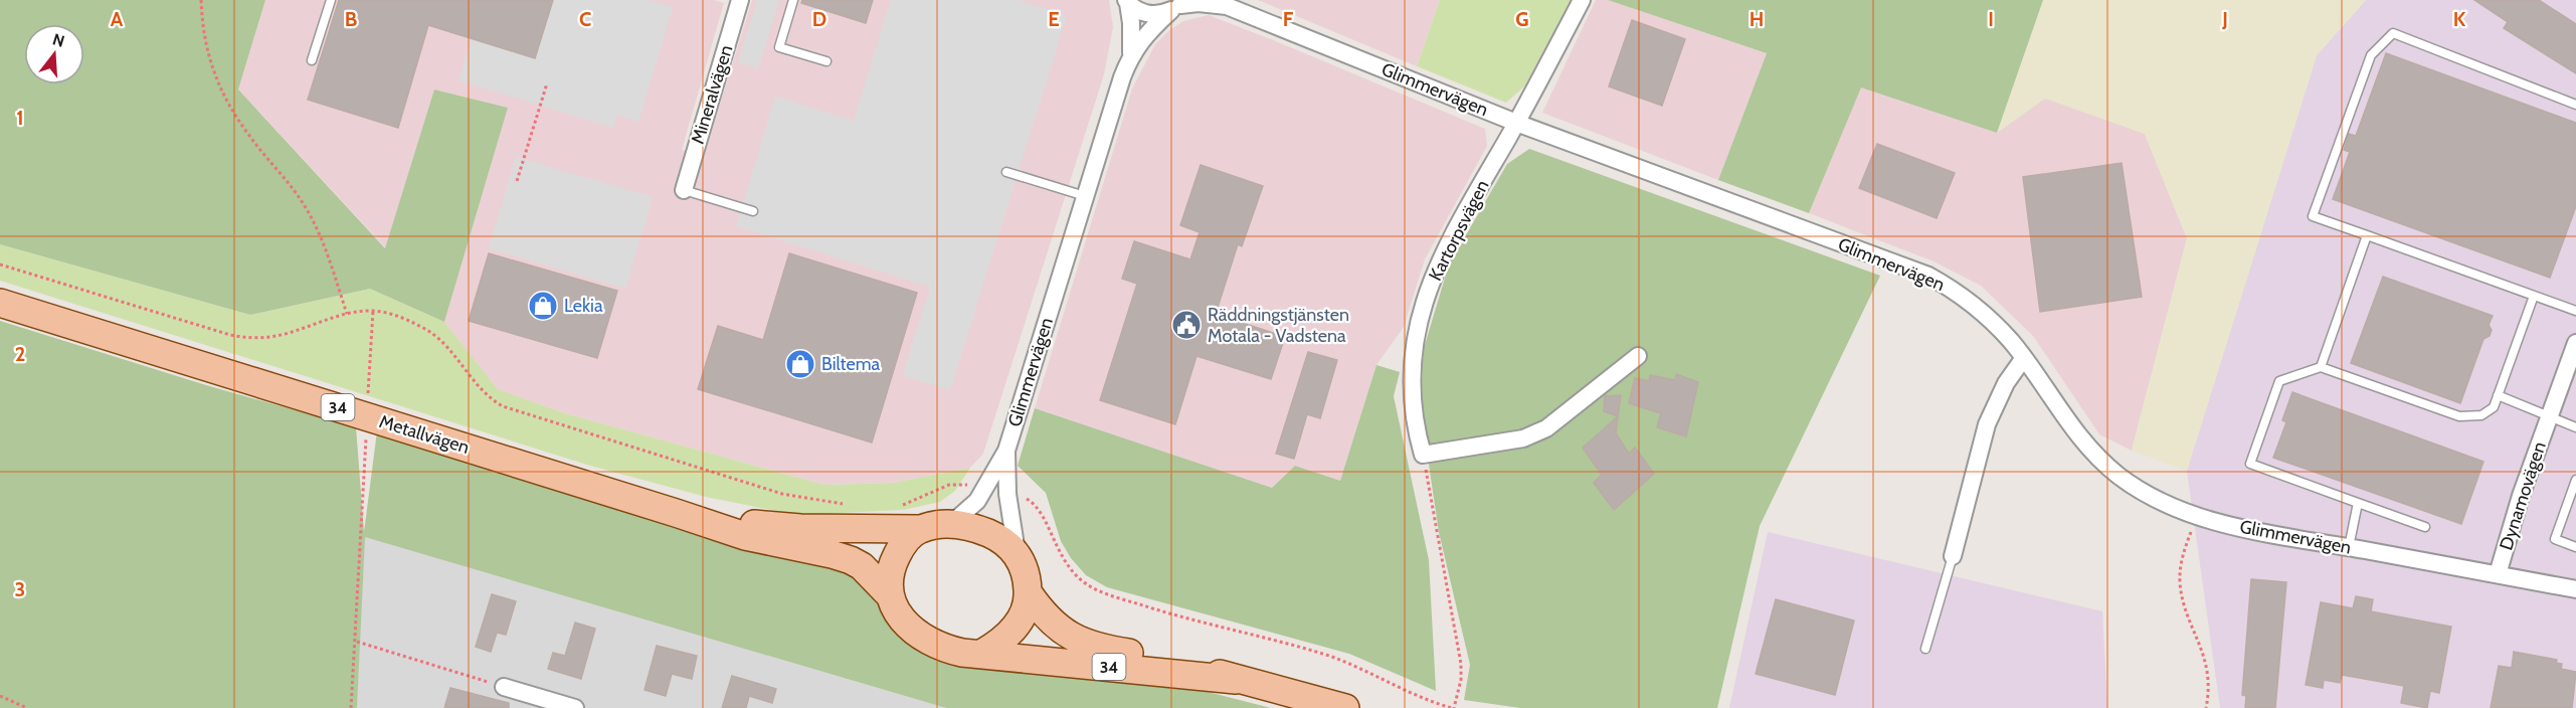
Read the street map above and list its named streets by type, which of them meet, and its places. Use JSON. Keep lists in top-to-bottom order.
{
  "streets": {
    "main road": ["34", "Metallvägen"],
    "street": [
      "Glimmervägen",
      "Mineralvägen",
      "Kartorpsvägen",
      "Dynamovägen"
    ]
  },
  "crossings": [
    ["Glimmervägen", "Kartorpsvägen"],
    ["Glimmervägen", "34"],
    ["Glimmervägen", "Metallvägen"],
    ["Glimmervägen", "Dynamovägen"],
    ["34", "Metallvägen"]
  ],
  "places": {
    "shop": ["Lekia", "Biltema"],
    "public building": ["Räddningstjänsten Motala - Vadstena"]
  },
  "north": "top",
  "grid": {
    "columns": [
      "A",
      "B",
      "C",
      "D",
      "E",
      "F",
      "G",
      "H",
      "I",
      "J",
      "K"
    ],
    "rows": ["1", "2", "3"]
  }
}
